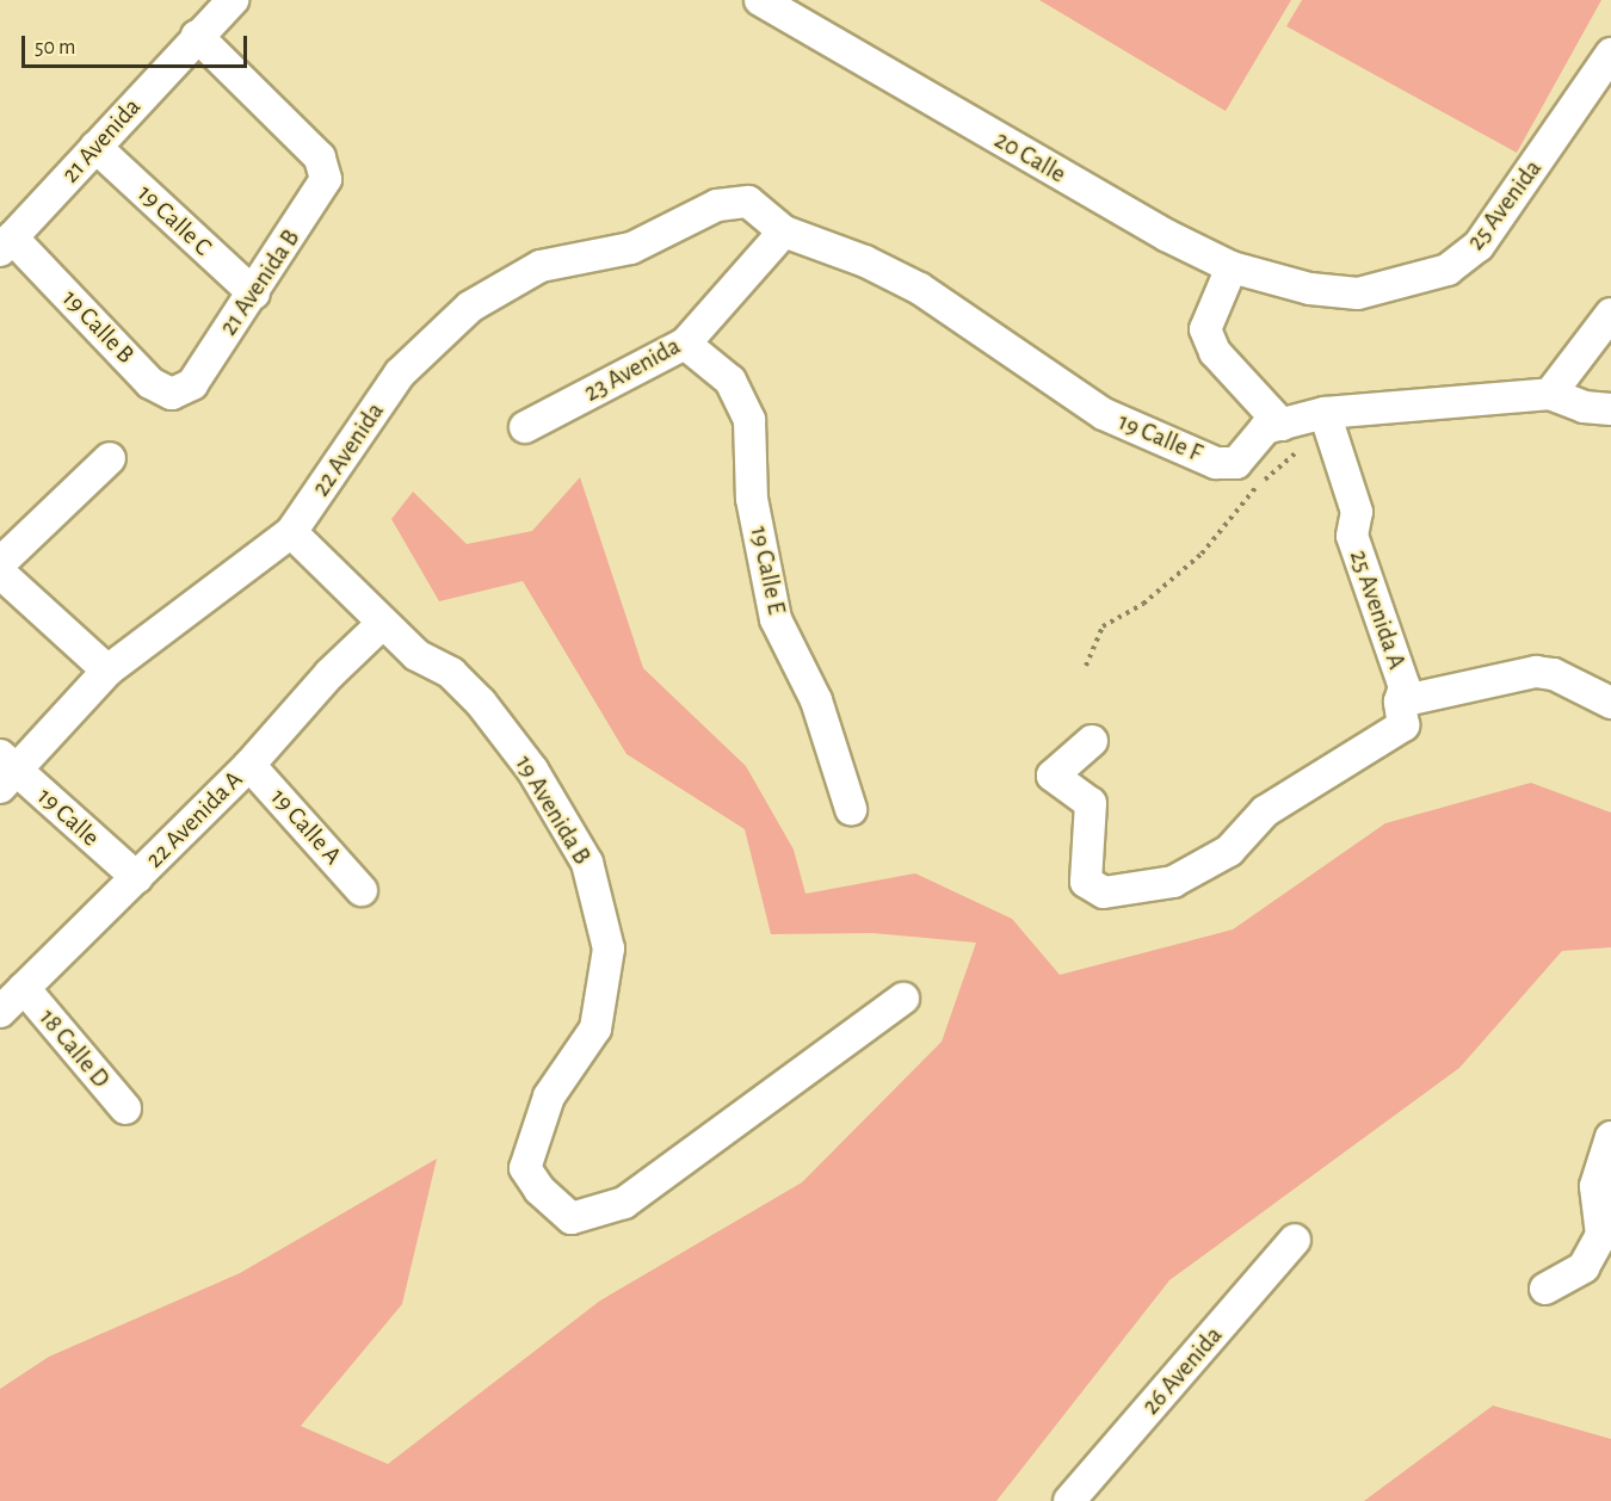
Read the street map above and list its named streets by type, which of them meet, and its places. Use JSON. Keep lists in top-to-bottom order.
{
  "streets": {
    "street": [
      "21 Avenida",
      "20 Calle",
      "25 Avenida",
      "19 Calle C",
      "21 Avenida B",
      "19 Calle B",
      "23 Avenida",
      "19 Calle F",
      "22 Avenida",
      "19 Calle E",
      "25 Avenida A",
      "19 Avenida B",
      "19 Calle",
      "22 Avenida A",
      "19 Calle A",
      "18 Calle D",
      "26 Avenida"
    ]
  },
  "crossings": [
    ["21 Avenida", "19 Calle C"],
    ["21 Avenida", "21 Avenida B"],
    ["21 Avenida", "19 Calle B"],
    ["20 Calle", "25 Avenida"],
    ["19 Calle C", "21 Avenida B"],
    ["21 Avenida B", "19 Calle B"],
    ["23 Avenida", "19 Calle F"],
    ["23 Avenida", "19 Calle E"],
    ["19 Calle F", "22 Avenida"],
    ["19 Calle F", "25 Avenida A"],
    ["22 Avenida", "19 Avenida B"],
    ["22 Avenida", "19 Calle"],
    ["19 Avenida B", "22 Avenida A"],
    ["19 Calle", "22 Avenida A"],
    ["22 Avenida A", "19 Calle A"],
    ["22 Avenida A", "18 Calle D"]
  ],
  "scale_bar": "50 m"
}
